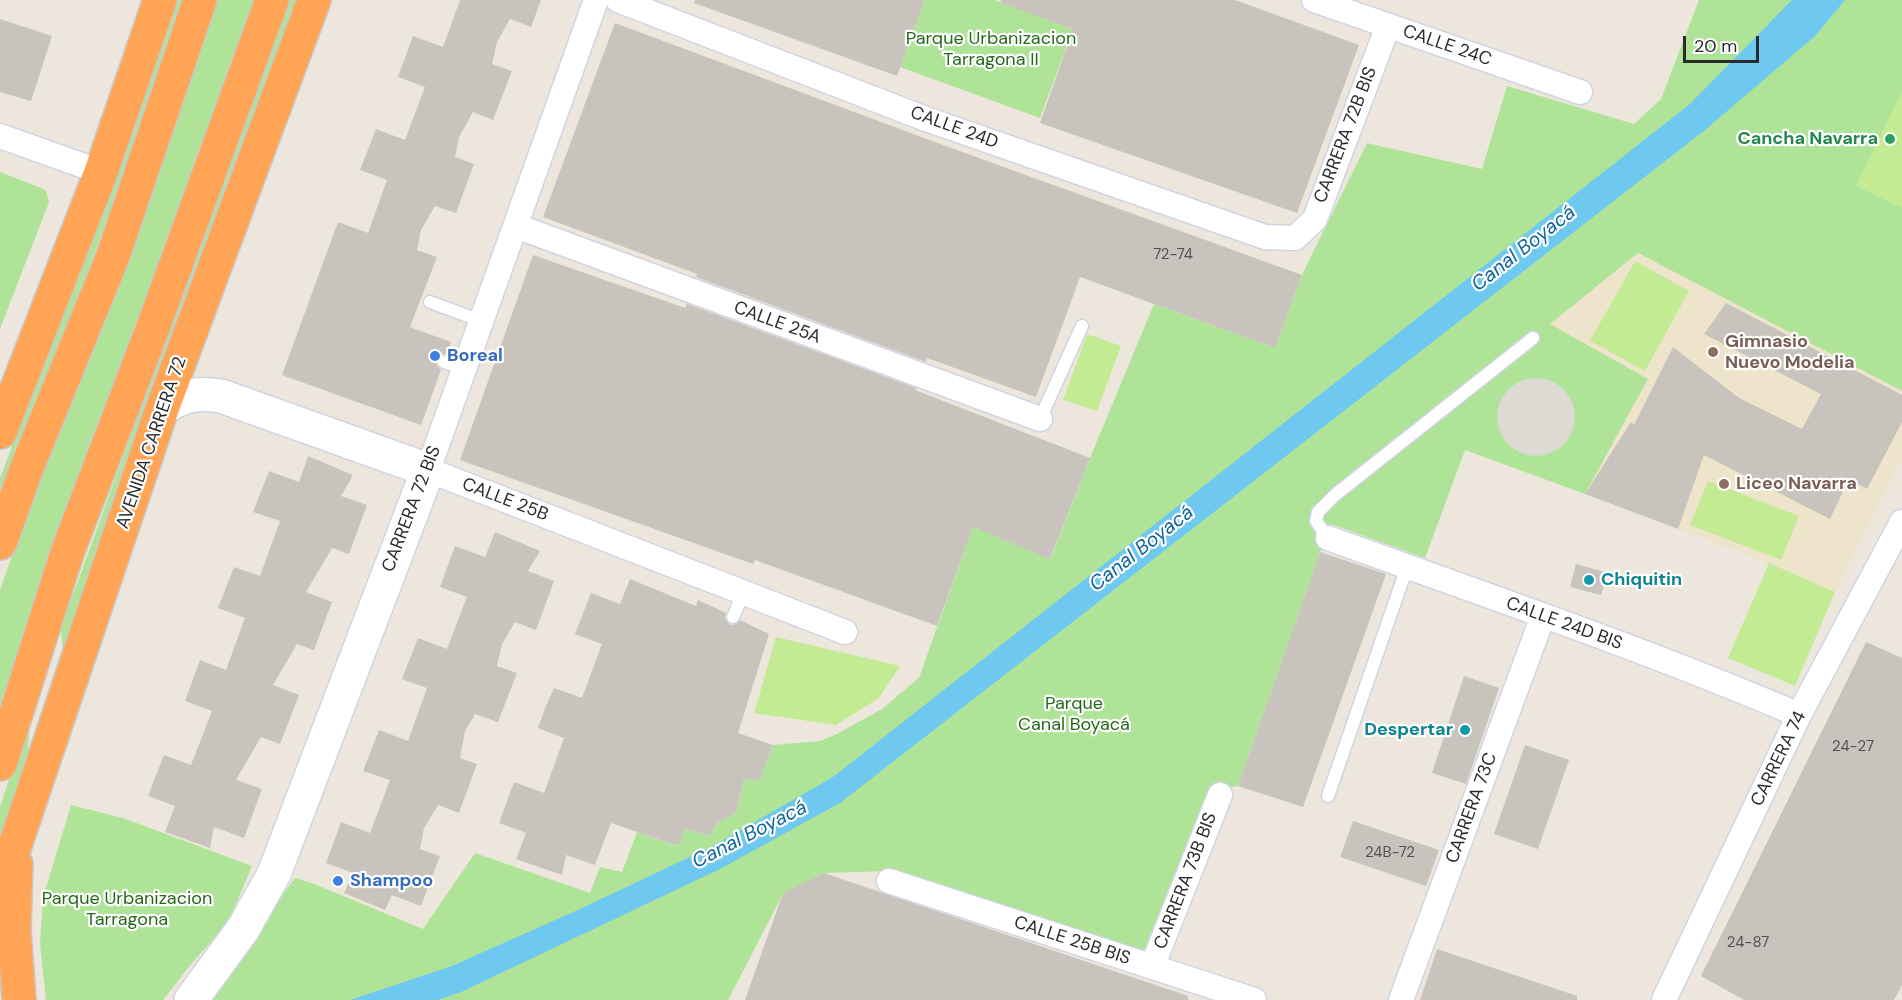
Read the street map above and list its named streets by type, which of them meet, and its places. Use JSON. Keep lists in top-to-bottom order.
{
  "streets": {
    "highway": ["AVENIDA CARRERA 72"],
    "street": [
      "CALLE 24C",
      "CALLE 24D",
      "CARRERA 72B BIS",
      "CALLE 25A",
      "CALLE 25B",
      "CARRERA 72 BIS",
      "CALLE 24D BIS",
      "CARRERA 74",
      "CARRERA 73C",
      "CARRERA 73B BIS",
      "CALLE 25B BIS"
    ]
  },
  "crossings": [
    ["CALLE 24C", "CARRERA 72B BIS"],
    ["CALLE 24D", "CARRERA 72B BIS"],
    ["CALLE 25A", "CARRERA 72 BIS"],
    ["AVENIDA CARRERA 72", "CALLE 25B"],
    ["CALLE 25B", "CARRERA 72 BIS"],
    ["CALLE 24D BIS", "CARRERA 74"],
    ["CALLE 24D BIS", "CARRERA 73C"],
    ["CARRERA 73B BIS", "CALLE 25B BIS"]
  ],
  "water": ["Canal Boyacá"],
  "parks": ["Parque Urbanizacion Tarragona II", "Parque Canal Boyacá", "Parque Urbanizacion Tarragona"],
  "places": [
    "Cancha Navarra",
    "Gimnasio Nuevo Modelia",
    "Boreal",
    "Liceo Navarra",
    "Chiquitin",
    "Despertar",
    "Shampoo"
  ],
  "house_numbers": [
    "72-74",
    "24-27",
    "24B-72",
    "24-87"
  ],
  "scale_bar": "20 m"
}
